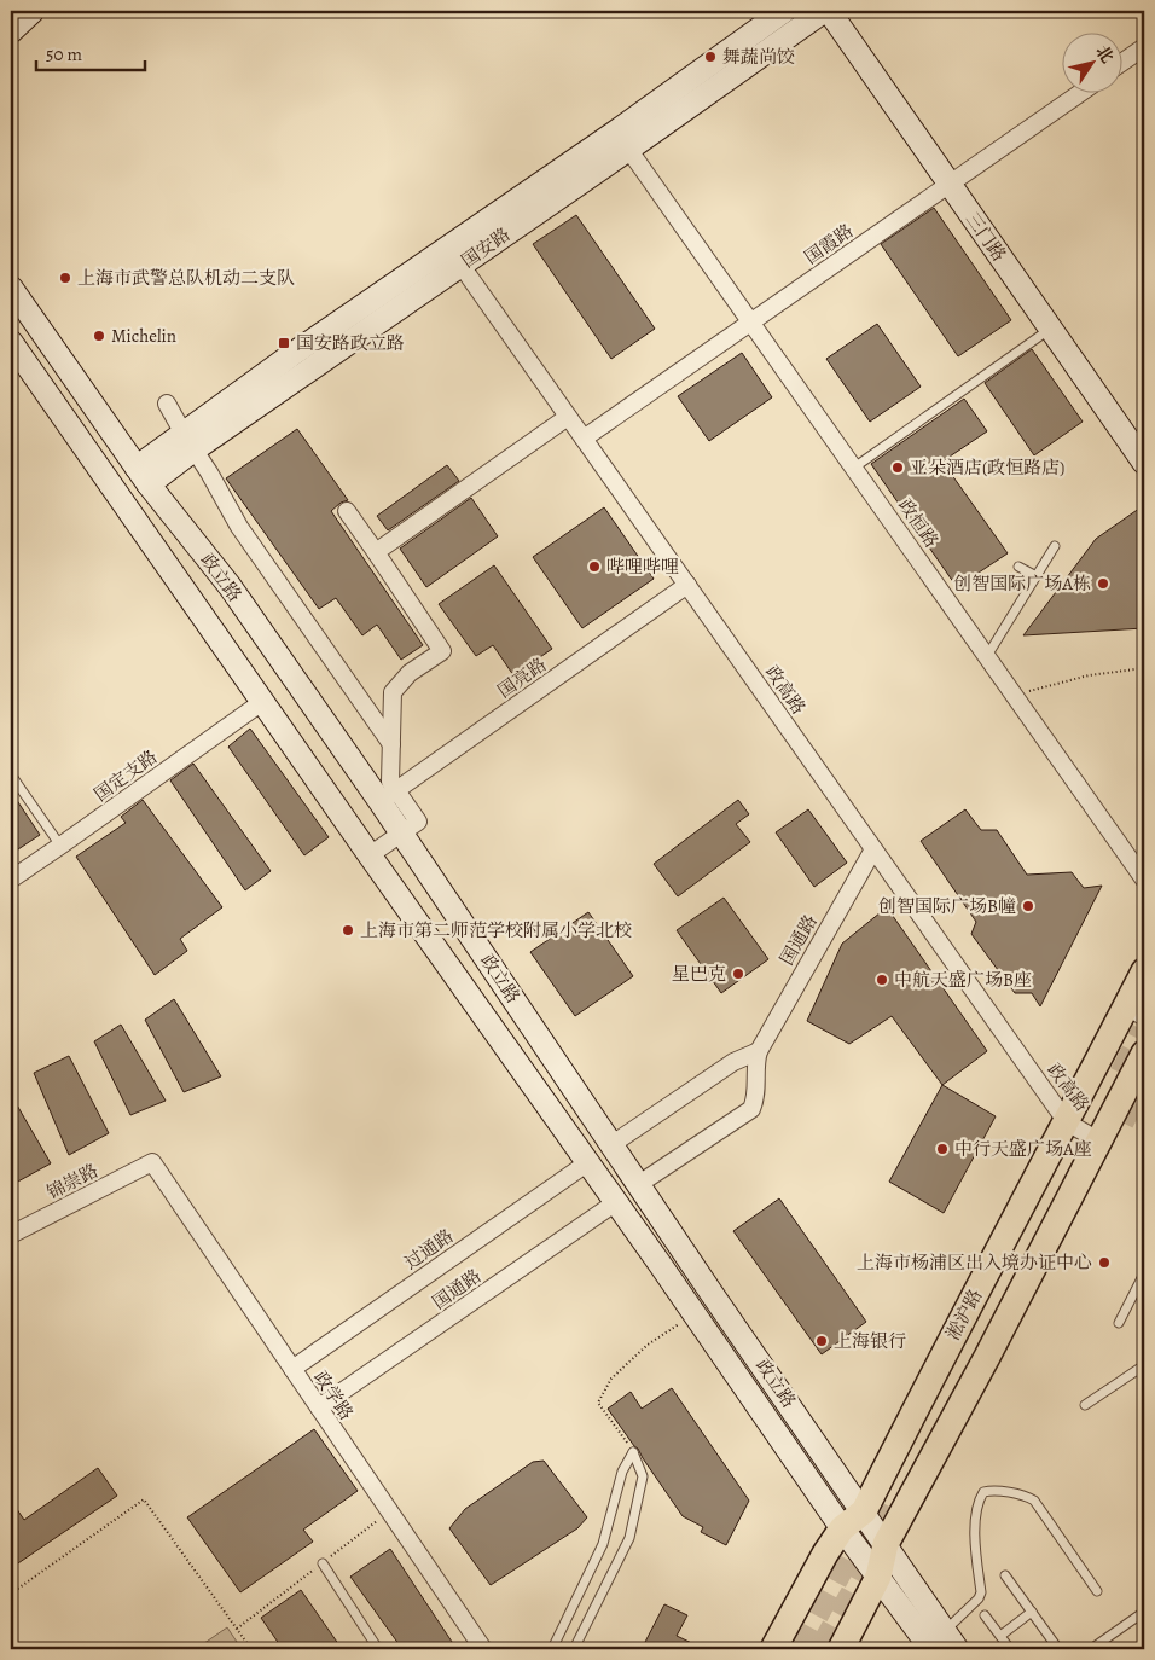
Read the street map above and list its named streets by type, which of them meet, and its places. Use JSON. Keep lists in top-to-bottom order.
{
  "streets": {
    "main road": [
      "三门路",
      "国安路",
      "政立路",
      "淞沪路"
    ],
    "street": [
      "国霞路",
      "政恒路",
      "国亮路",
      "政高路",
      "国定支路",
      "国通路",
      "锦崇路",
      "过通路",
      "政学路"
    ]
  },
  "crossings": [
    ["三门路", "国霞路"],
    ["国霞路", "政恒路"],
    ["国霞路", "政高路"],
    ["国安路", "政恒路"],
    ["国安路", "政立路"],
    ["国安路", "政高路"],
    ["政立路", "国亮路"],
    ["政立路", "国定支路"],
    ["政立路", "国通路"],
    ["政立路", "过通路"],
    ["政立路", "淞沪路"],
    ["国亮路", "政高路"],
    ["政高路", "国通路"],
    ["政高路", "淞沪路"],
    ["国通路", "政学路"],
    ["锦崇路", "政学路"],
    ["过通路", "政学路"]
  ],
  "places": {
    "other": [
      "舞蔬尚饺",
      "上海市武警总队机动二支队",
      "Michelin",
      "亚朵酒店(政恒路店)",
      "哔哩哔哩",
      "创智国际广场A栋",
      "创智国际广场B幢",
      "上海市第二师范学校附属小学北校",
      "星巴克",
      "中航天盛广场B座",
      "中行天盛广场A座",
      "上海市杨浦区出入境办证中心",
      "上海银行"
    ],
    "transit": ["国安路政立路"]
  },
  "scale_bar": "50 m",
  "north": "top right"
}
